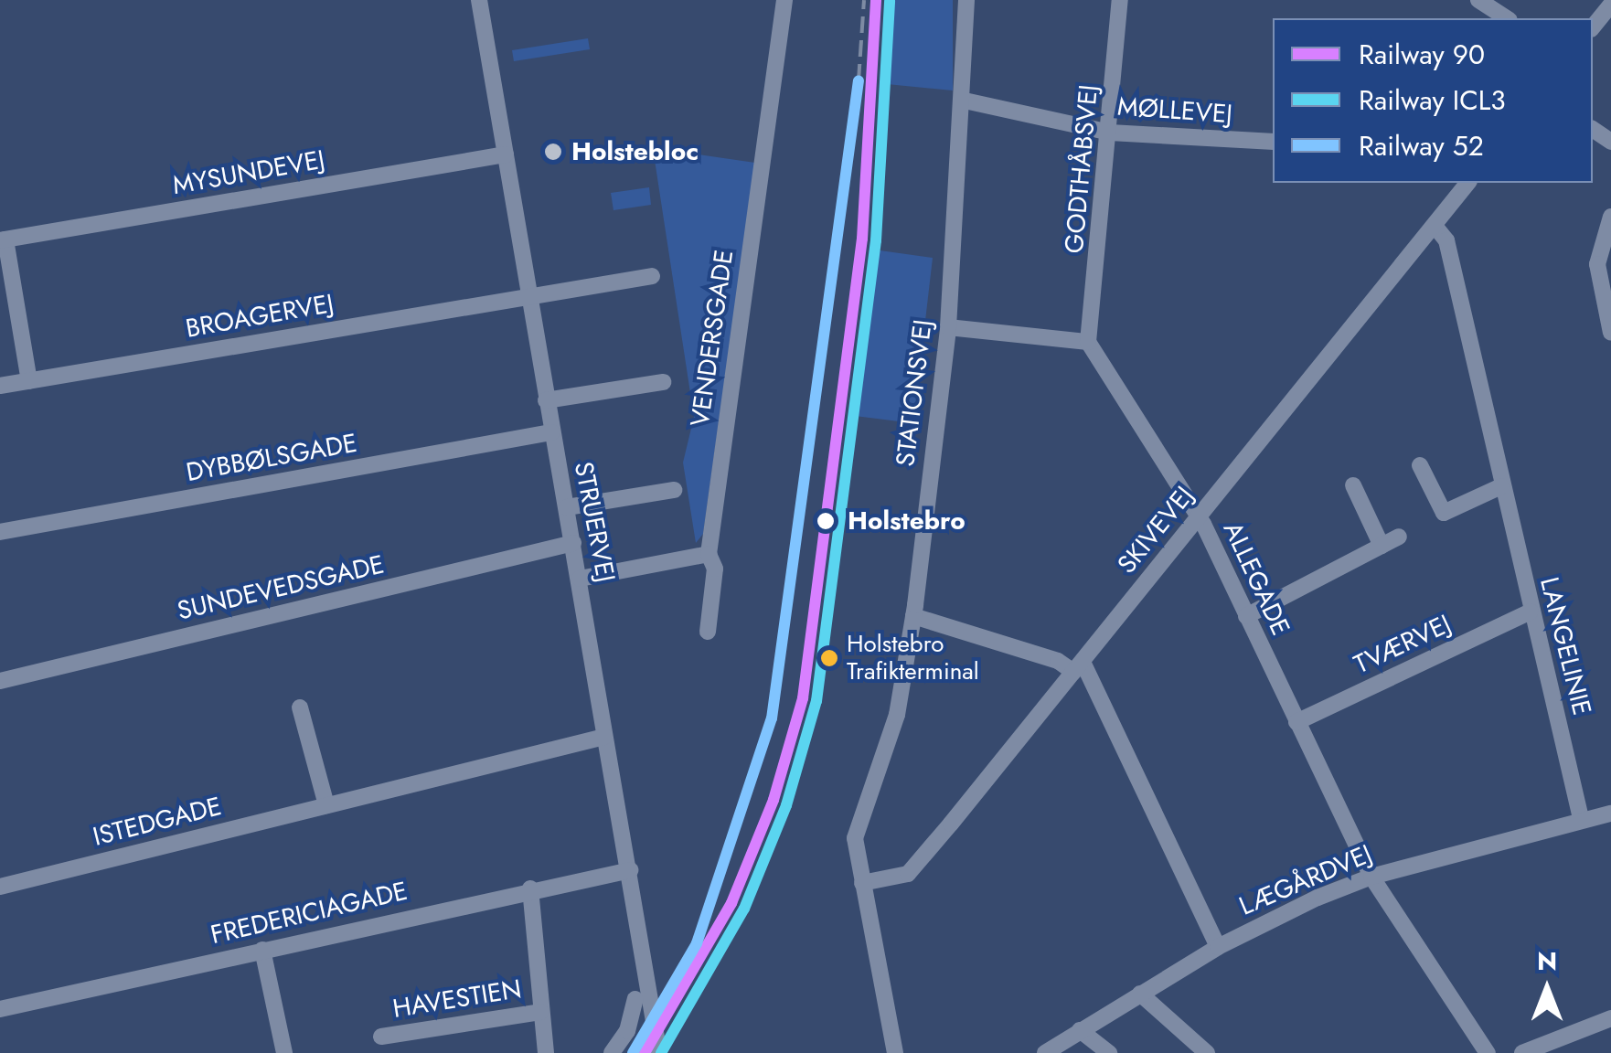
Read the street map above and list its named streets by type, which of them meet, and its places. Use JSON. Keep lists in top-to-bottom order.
{
  "streets": {
    "street": [
      "MØLLEVEJ",
      "GODTHÅBSVEJ",
      "MYSUNDEVEJ",
      "BROAGERVEJ",
      "VENDERSGADE",
      "STATIONSVEJ",
      "DYBBØLSGADE",
      "STRUERVEJ",
      "SKIVEVEJ",
      "ALLEGADE",
      "SUNDEVEDSGADE",
      "TVÆRVEJ",
      "LANGELINIE",
      "ISTEDGADE",
      "LÆGÅRDVEJ",
      "FREDERICIAGADE",
      "HAVESTIEN"
    ]
  },
  "crossings": [
    ["MØLLEVEJ", "GODTHÅBSVEJ"],
    ["MØLLEVEJ", "STATIONSVEJ"],
    ["GODTHÅBSVEJ", "ALLEGADE"],
    ["MYSUNDEVEJ", "STRUERVEJ"],
    ["BROAGERVEJ", "STRUERVEJ"],
    ["STATIONSVEJ", "SKIVEVEJ"],
    ["DYBBØLSGADE", "STRUERVEJ"],
    ["STRUERVEJ", "SUNDEVEDSGADE"],
    ["STRUERVEJ", "ISTEDGADE"],
    ["STRUERVEJ", "FREDERICIAGADE"],
    ["SKIVEVEJ", "ALLEGADE"],
    ["SKIVEVEJ", "LANGELINIE"],
    ["ALLEGADE", "TVÆRVEJ"],
    ["ALLEGADE", "LÆGÅRDVEJ"],
    ["TVÆRVEJ", "LANGELINIE"],
    ["LANGELINIE", "LÆGÅRDVEJ"]
  ],
  "places": ["Holstebloc", "Holstebro", "Holstebro Trafikterminal"],
  "lines": ["rail line 90", "rail line ICL3", "rail line 52"],
  "legend": ["Railway 90", "Railway ICL3", "Railway 52"],
  "north": "top"
}
